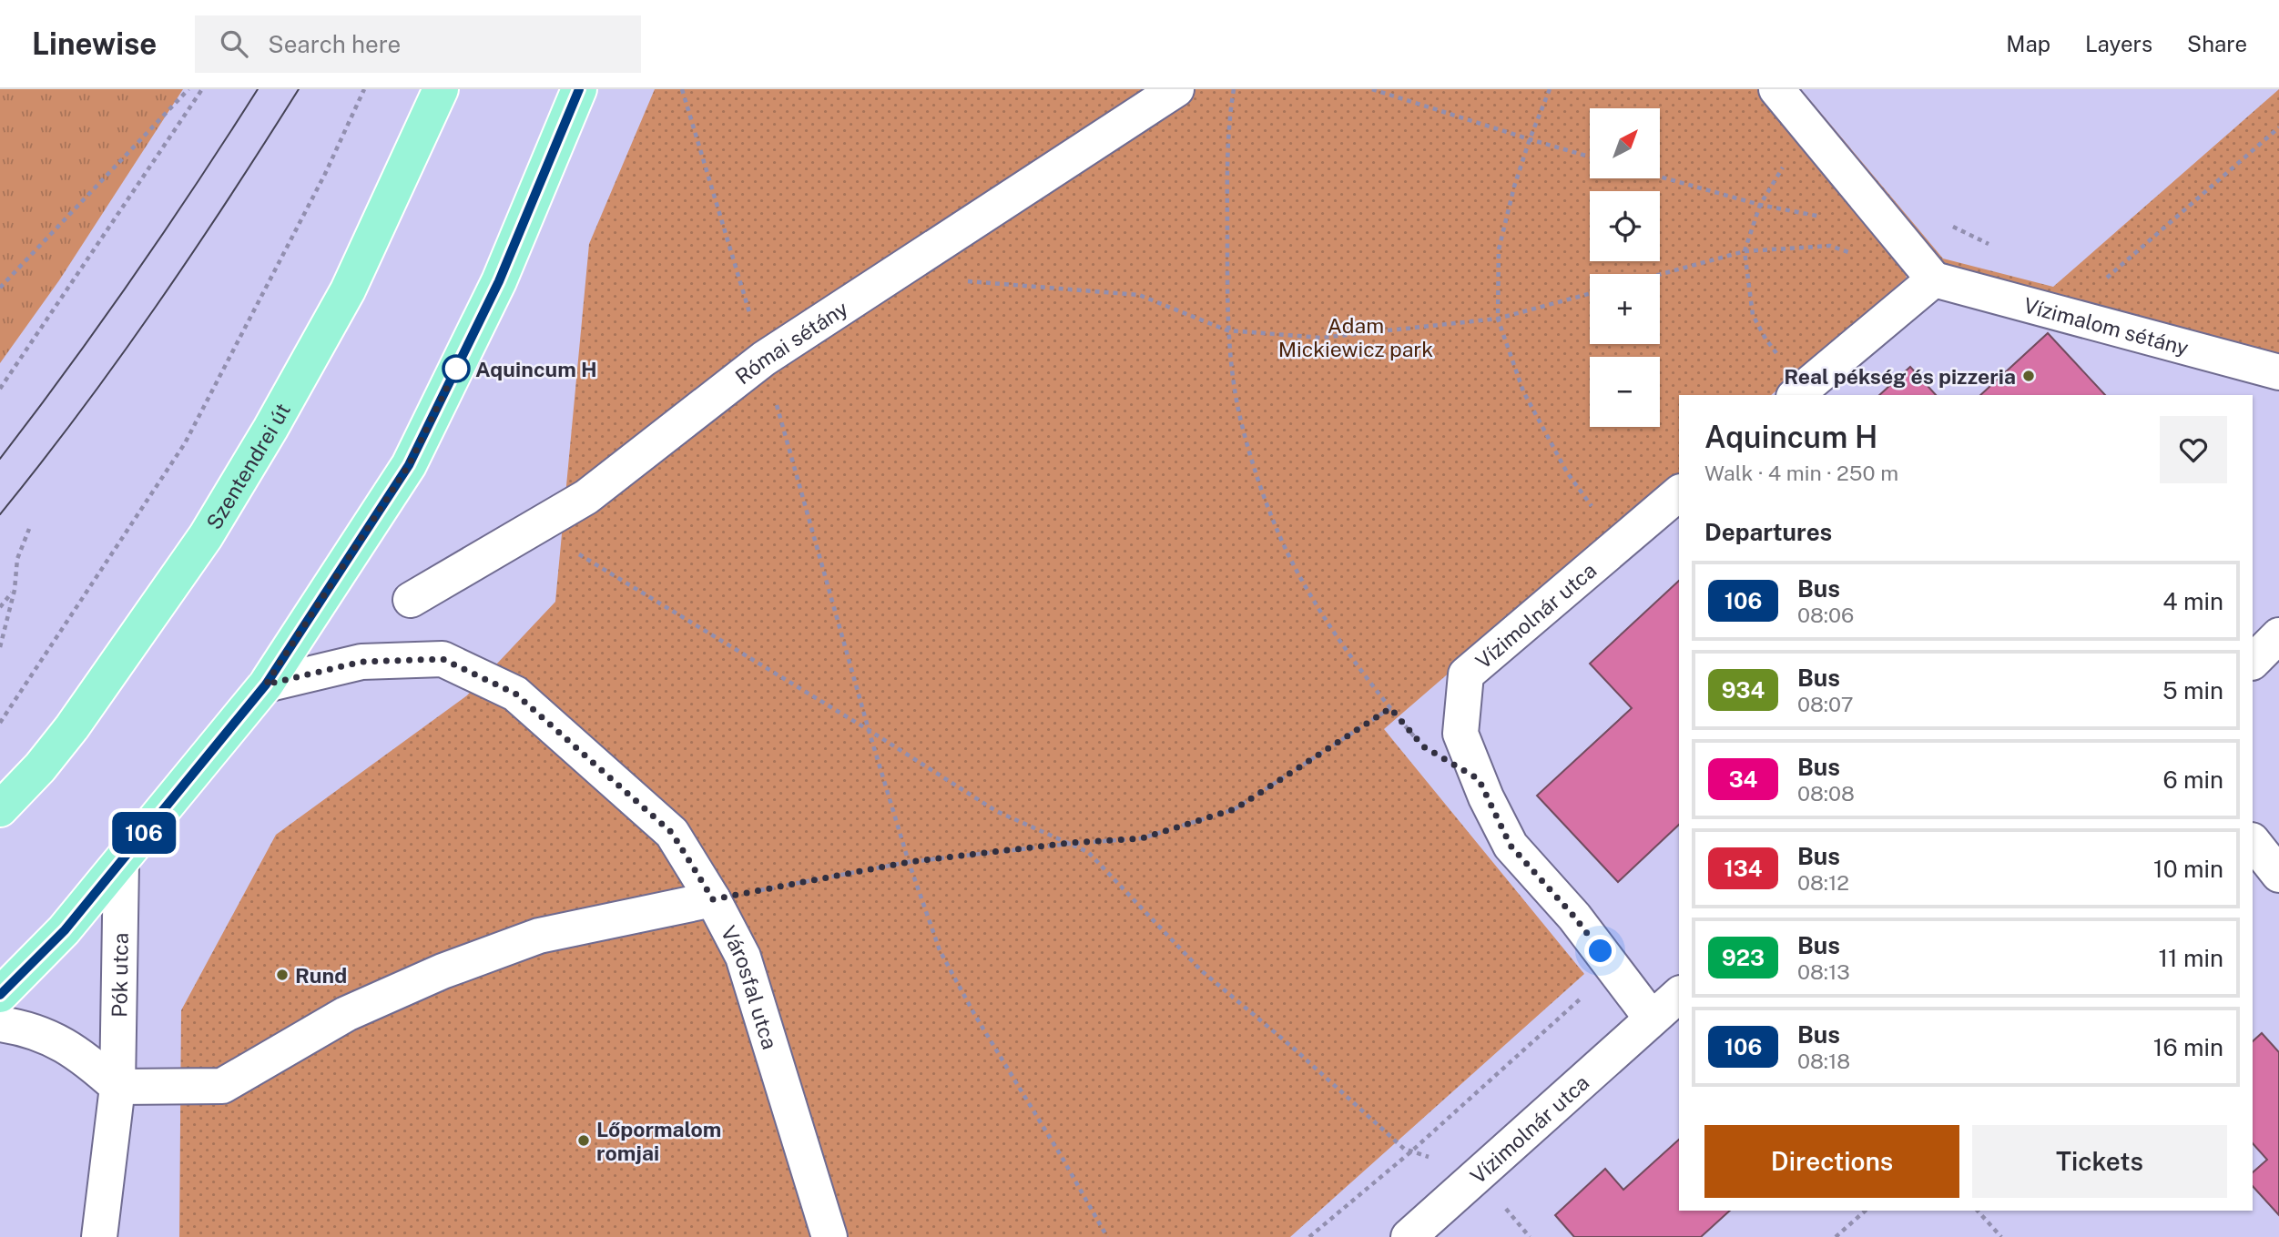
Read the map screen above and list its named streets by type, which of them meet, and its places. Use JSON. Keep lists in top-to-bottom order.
{
  "streets": {
    "main road": ["Szentendrei út"],
    "street": [
      "Vízimalom sétány",
      "Római sétány",
      "Vízimolnár utca",
      "Pók utca",
      "Városfal utca"
    ]
  },
  "parks": ["Adam Mickiewicz park"],
  "places": [
    "Aquincum H",
    "Real pékség és pizzeria",
    "Rund",
    "Lőpormalom romjai"
  ],
  "lines": ["bus line 106"],
  "north": "top right",
  "page": {
    "header": "Linewise",
    "search": "Search here",
    "nav": ["Map", "Layers", "Share"],
    "on_map": "106",
    "map_buttons": ["+", "−"],
    "heading": [
      ["Aquincum H", "Walk · 4 min · 250 m"],
      "Departures"
    ],
    "list": [
      {
        "mark": "106",
        "name": "Bus",
        "note": "08:06",
        "value": "4 min"
      },
      {
        "mark": "934",
        "name": "Bus",
        "note": "08:07",
        "value": "5 min"
      },
      {
        "mark": "34",
        "name": "Bus",
        "note": "08:08",
        "value": "6 min"
      },
      {
        "mark": "134",
        "name": "Bus",
        "note": "08:12",
        "value": "10 min"
      },
      {
        "mark": "923",
        "name": "Bus",
        "note": "08:13",
        "value": "11 min"
      },
      {
        "mark": "106",
        "name": "Bus",
        "note": "08:18",
        "value": "16 min"
      }
    ],
    "buttons": ["Directions", "Tickets"]
  }
}
